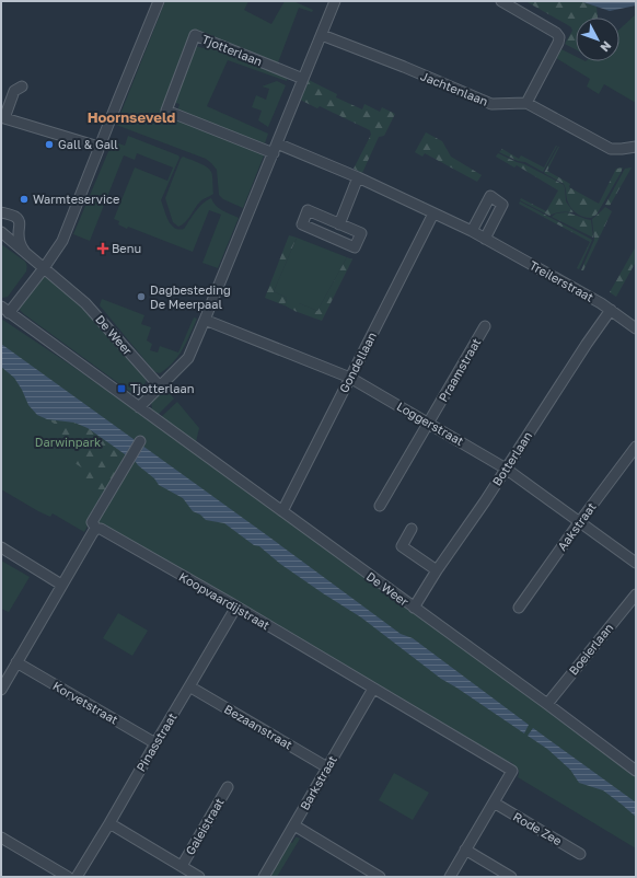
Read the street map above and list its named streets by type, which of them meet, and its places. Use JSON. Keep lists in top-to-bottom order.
{
  "streets": {
    "street": [
      "Tjotterlaan",
      "Jachtenlaan",
      "Treilerstraat",
      "De Weer",
      "Gondellaan",
      "Praamstraat",
      "Loggerstraat",
      "Botterlaan",
      "Aakstraat",
      "Koopvaardijstraat",
      "Boeierlaan",
      "Korvetstraat",
      "Bezaanstraat",
      "Pinasstraat",
      "Barkstraat",
      "Galeistraat",
      "Rode Zee"
    ]
  },
  "crossings": [
    ["Treilerstraat", "Gondellaan"],
    ["Treilerstraat", "Botterlaan"],
    ["De Weer", "Gondellaan"],
    ["De Weer", "Botterlaan"],
    ["De Weer", "Boeierlaan"],
    ["Gondellaan", "Loggerstraat"],
    ["Praamstraat", "Loggerstraat"],
    ["Loggerstraat", "Botterlaan"],
    ["Loggerstraat", "Aakstraat"],
    ["Koopvaardijstraat", "Pinasstraat"],
    ["Koopvaardijstraat", "Barkstraat"],
    ["Koopvaardijstraat", "Rode Zee"],
    ["Korvetstraat", "Pinasstraat"],
    ["Bezaanstraat", "Pinasstraat"],
    ["Bezaanstraat", "Barkstraat"],
    ["Pinasstraat", "Galeistraat"]
  ],
  "districts": ["Hoornseveld"],
  "parks": ["Darwinpark"],
  "places": {
    "other": ["Gall & Gall", "Warmteservice", "Dagbesteding De Meerpaal"],
    "health": ["Benu"],
    "transit": ["Tjotterlaan"]
  },
  "north": "bottom right"
}
